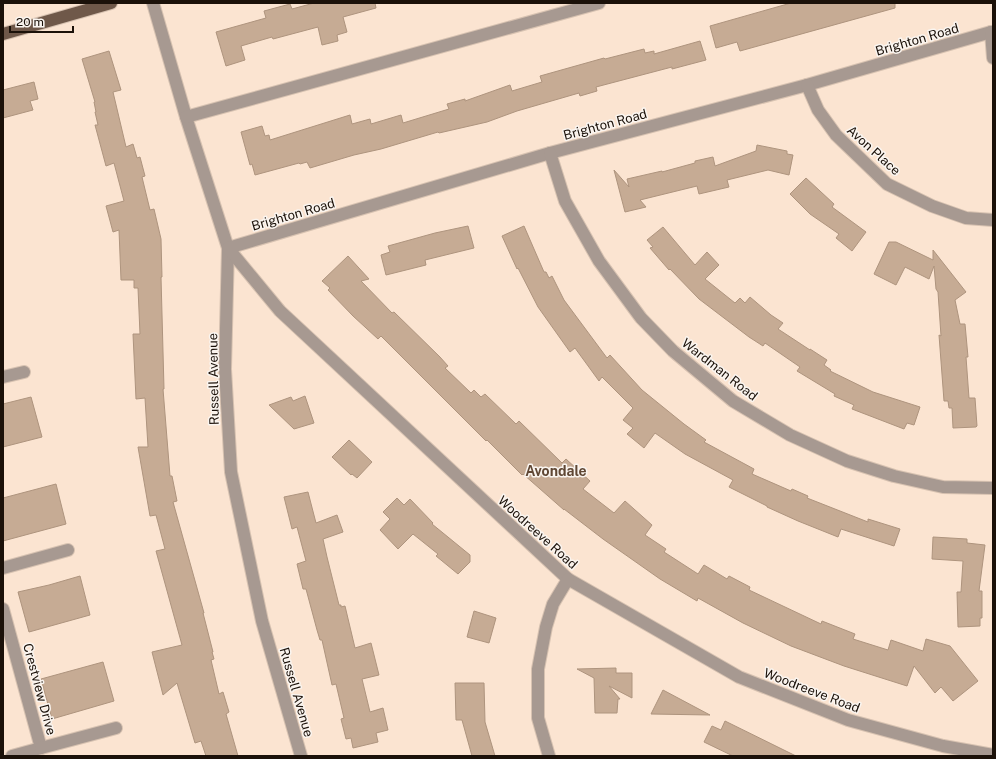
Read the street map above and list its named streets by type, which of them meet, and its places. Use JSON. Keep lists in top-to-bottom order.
{
  "streets": {
    "street": [
      "Brighton Road",
      "Avon Place",
      "Wardman Road",
      "Russell Avenue",
      "Woodreeve Road",
      "Crestview Drive"
    ]
  },
  "crossings": [
    ["Brighton Road", "Avon Place"],
    ["Brighton Road", "Wardman Road"],
    ["Brighton Road", "Russell Avenue"],
    ["Brighton Road", "Woodreeve Road"],
    ["Russell Avenue", "Woodreeve Road"]
  ],
  "districts": ["Avondale"],
  "scale_bar": "20 m"
}
